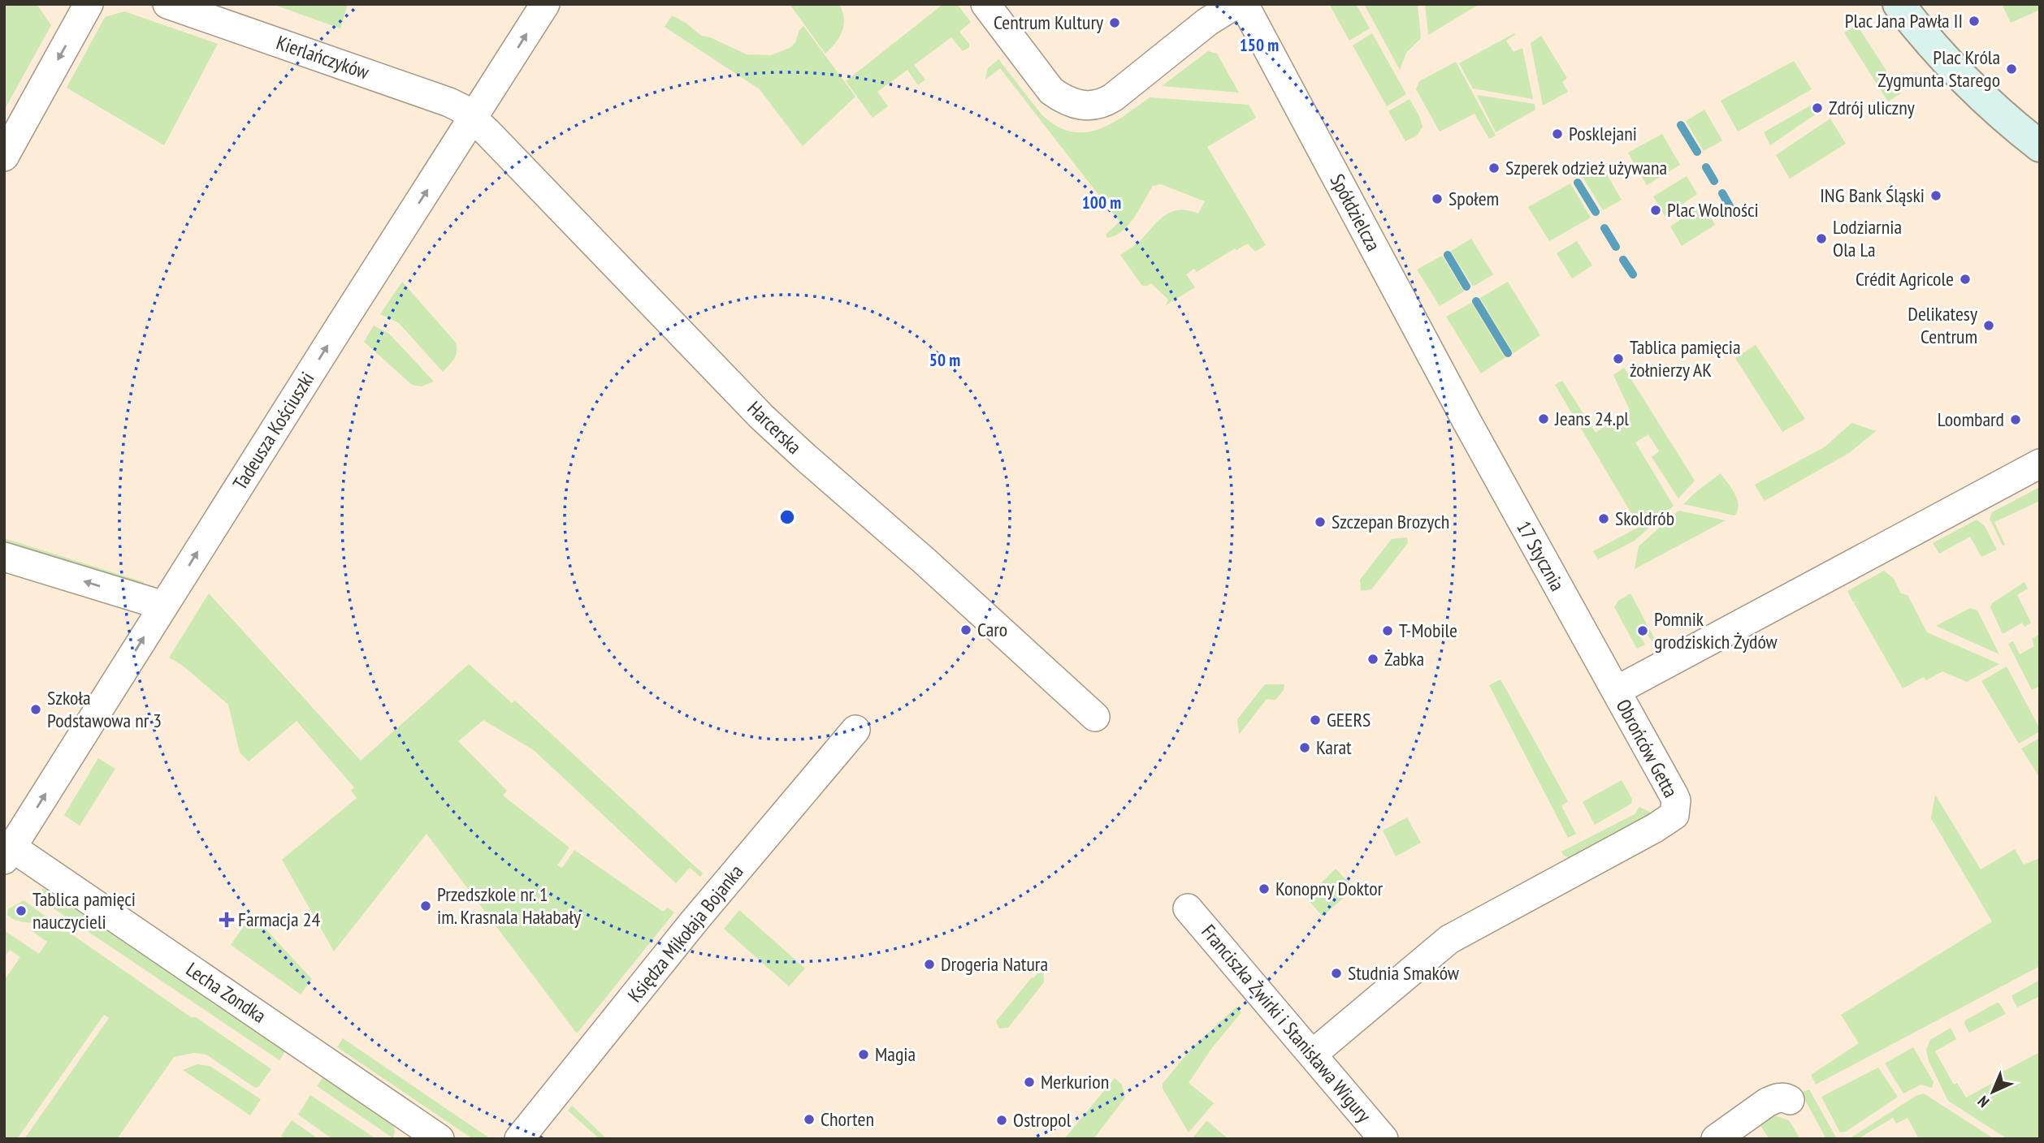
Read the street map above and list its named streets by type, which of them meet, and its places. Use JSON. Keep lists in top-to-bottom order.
{
  "streets": {
    "street": [
      "Kierlańczyków",
      "Spółdzielcza",
      "Harcerska",
      "Tadeusza Kościuszki",
      "17 Stycznia",
      "Obrońców Getta",
      "Księdza Mikołaja Bojanka",
      "Lecha Zondka",
      "Franciszka Żwirki i Stanisława Wigury"
    ]
  },
  "crossings": [
    ["Kierlańczyków", "Harcerska"],
    ["Kierlańczyków", "Tadeusza Kościuszki"],
    ["Spółdzielcza", "17 Stycznia"],
    ["Harcerska", "Tadeusza Kościuszki"],
    ["Tadeusza Kościuszki", "Lecha Zondka"],
    ["17 Stycznia", "Obrońców Getta"],
    ["Obrońców Getta", "Franciszka Żwirki i Stanisława Wigury"]
  ],
  "one_way": ["Tadeusza Kościuszki"],
  "places": {
    "other": [
      "Plac Jana Pawła II",
      "Centrum Kultury",
      "Plac Króla Zygmunta Starego",
      "Zdrój uliczny",
      "Posklejani",
      "Szperek odzież używana",
      "ING Bank Śląski",
      "Społem",
      "Plac Wolności",
      "Lodziarnia Ola La",
      "Crédit Agricole",
      "Delikatesy Centrum",
      "Tablica pamięcia żołnierzy AK",
      "Jeans 24.pl",
      "Loombard",
      "Skoldrób",
      "Szczepan Brozych",
      "Caro",
      "T-Mobile",
      "Pomnik grodziskich Żydów",
      "Żabka",
      "Szkoła Podstawowa nr 3",
      "GEERS",
      "Karat",
      "Konopny Doktor",
      "Przedszkole nr. 1 im. Krasnala Hałabały",
      "Tablica pamięci nauczycieli",
      "Drogeria Natura",
      "Studnia Smaków",
      "Magia",
      "Merkurion",
      "Chorten",
      "Ostropol"
    ],
    "health": ["Farmacja 24"]
  },
  "north": "bottom left",
  "rings": ["150 m", "100 m", "50 m"]
}
